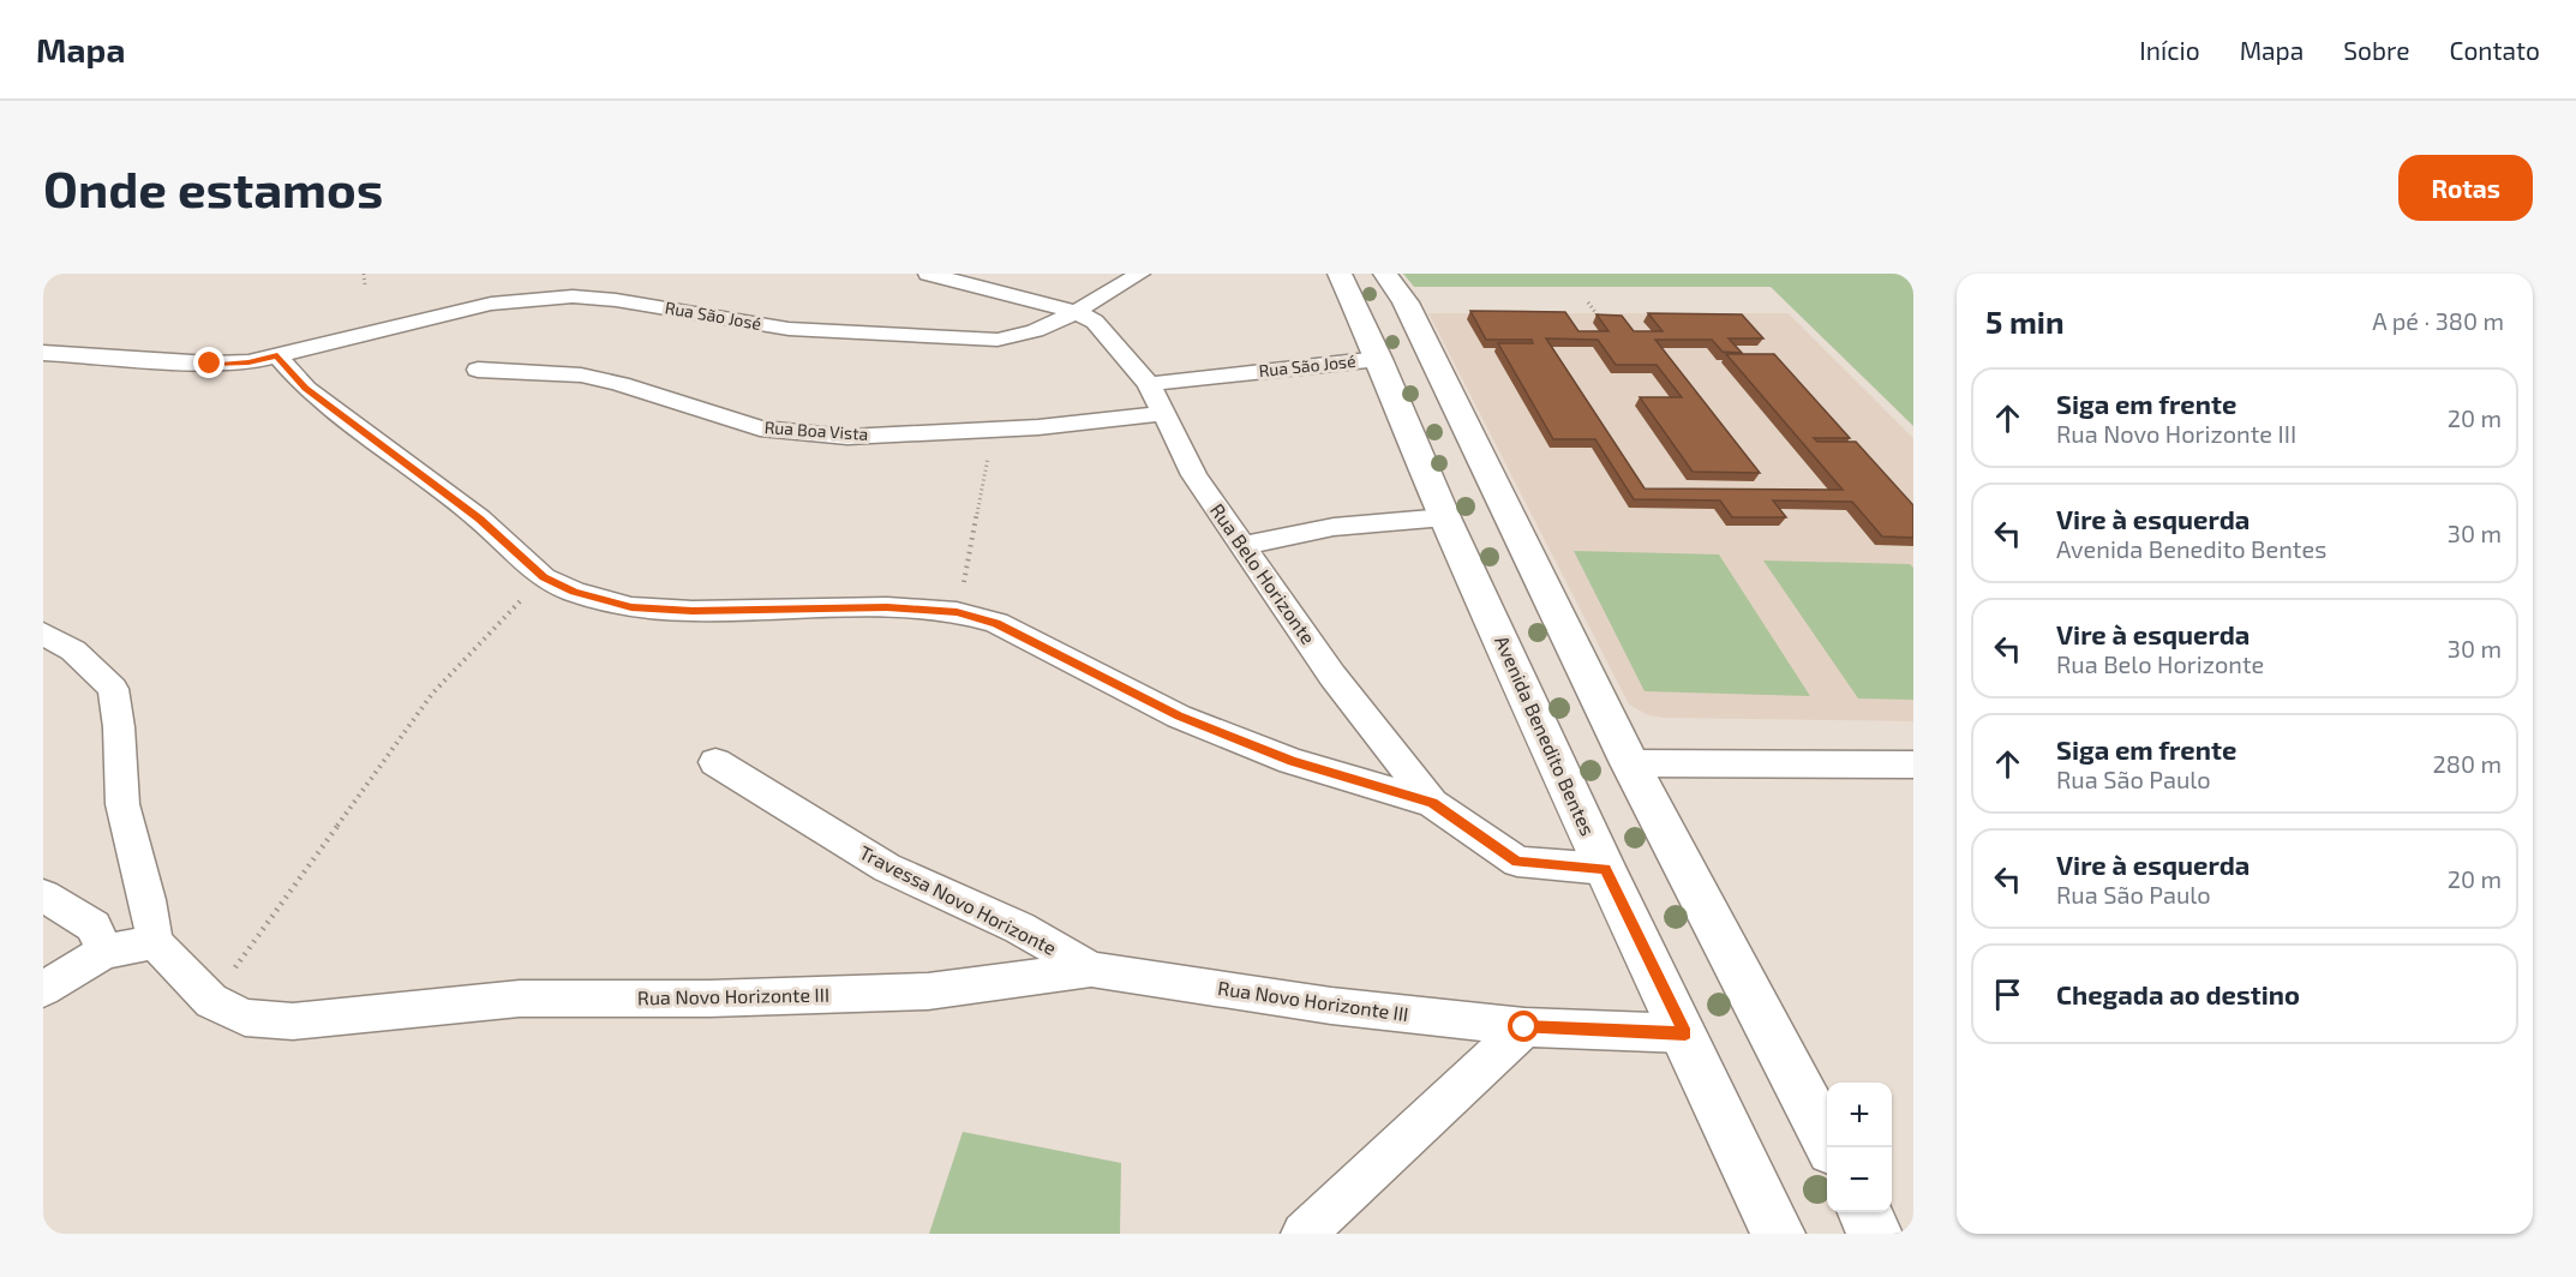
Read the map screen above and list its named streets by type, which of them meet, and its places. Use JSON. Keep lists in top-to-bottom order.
{
  "streets": {
    "street": [
      "Rua São José",
      "Rua Boa Vista",
      "Rua Belo Horizonte",
      "Avenida Benedito Bentes",
      "Travessa Novo Horizonte",
      "Rua Novo Horizonte III"
    ]
  },
  "crossings": [
    ["Rua São José", "Rua Belo Horizonte"],
    ["Rua São José", "Avenida Benedito Bentes"],
    ["Rua Boa Vista", "Rua Belo Horizonte"],
    ["Rua Belo Horizonte", "Avenida Benedito Bentes"],
    ["Avenida Benedito Bentes", "Rua Novo Horizonte III"],
    ["Travessa Novo Horizonte", "Rua Novo Horizonte III"]
  ],
  "page": {
    "header": "Mapa",
    "nav": [
      "Início",
      "Mapa",
      "Sobre",
      "Contato"
    ],
    "buttons": "Rotas",
    "title": "Onde estamos",
    "heading": ["5 min", "A pé · 380 m"],
    "list": [
      ["Siga em frente", "Rua Novo Horizonte III", "20 m"],
      ["Vire à esquerda", "Avenida Benedito Bentes", "30 m"],
      ["Vire à esquerda", "Rua Belo Horizonte", "30 m"],
      ["Siga em frente", "Rua São Paulo", "280 m"],
      ["Vire à esquerda", "Rua São Paulo", "20 m"],
      "Chegada ao destino"
    ],
    "map_buttons": ["+", "−"]
  }
}
